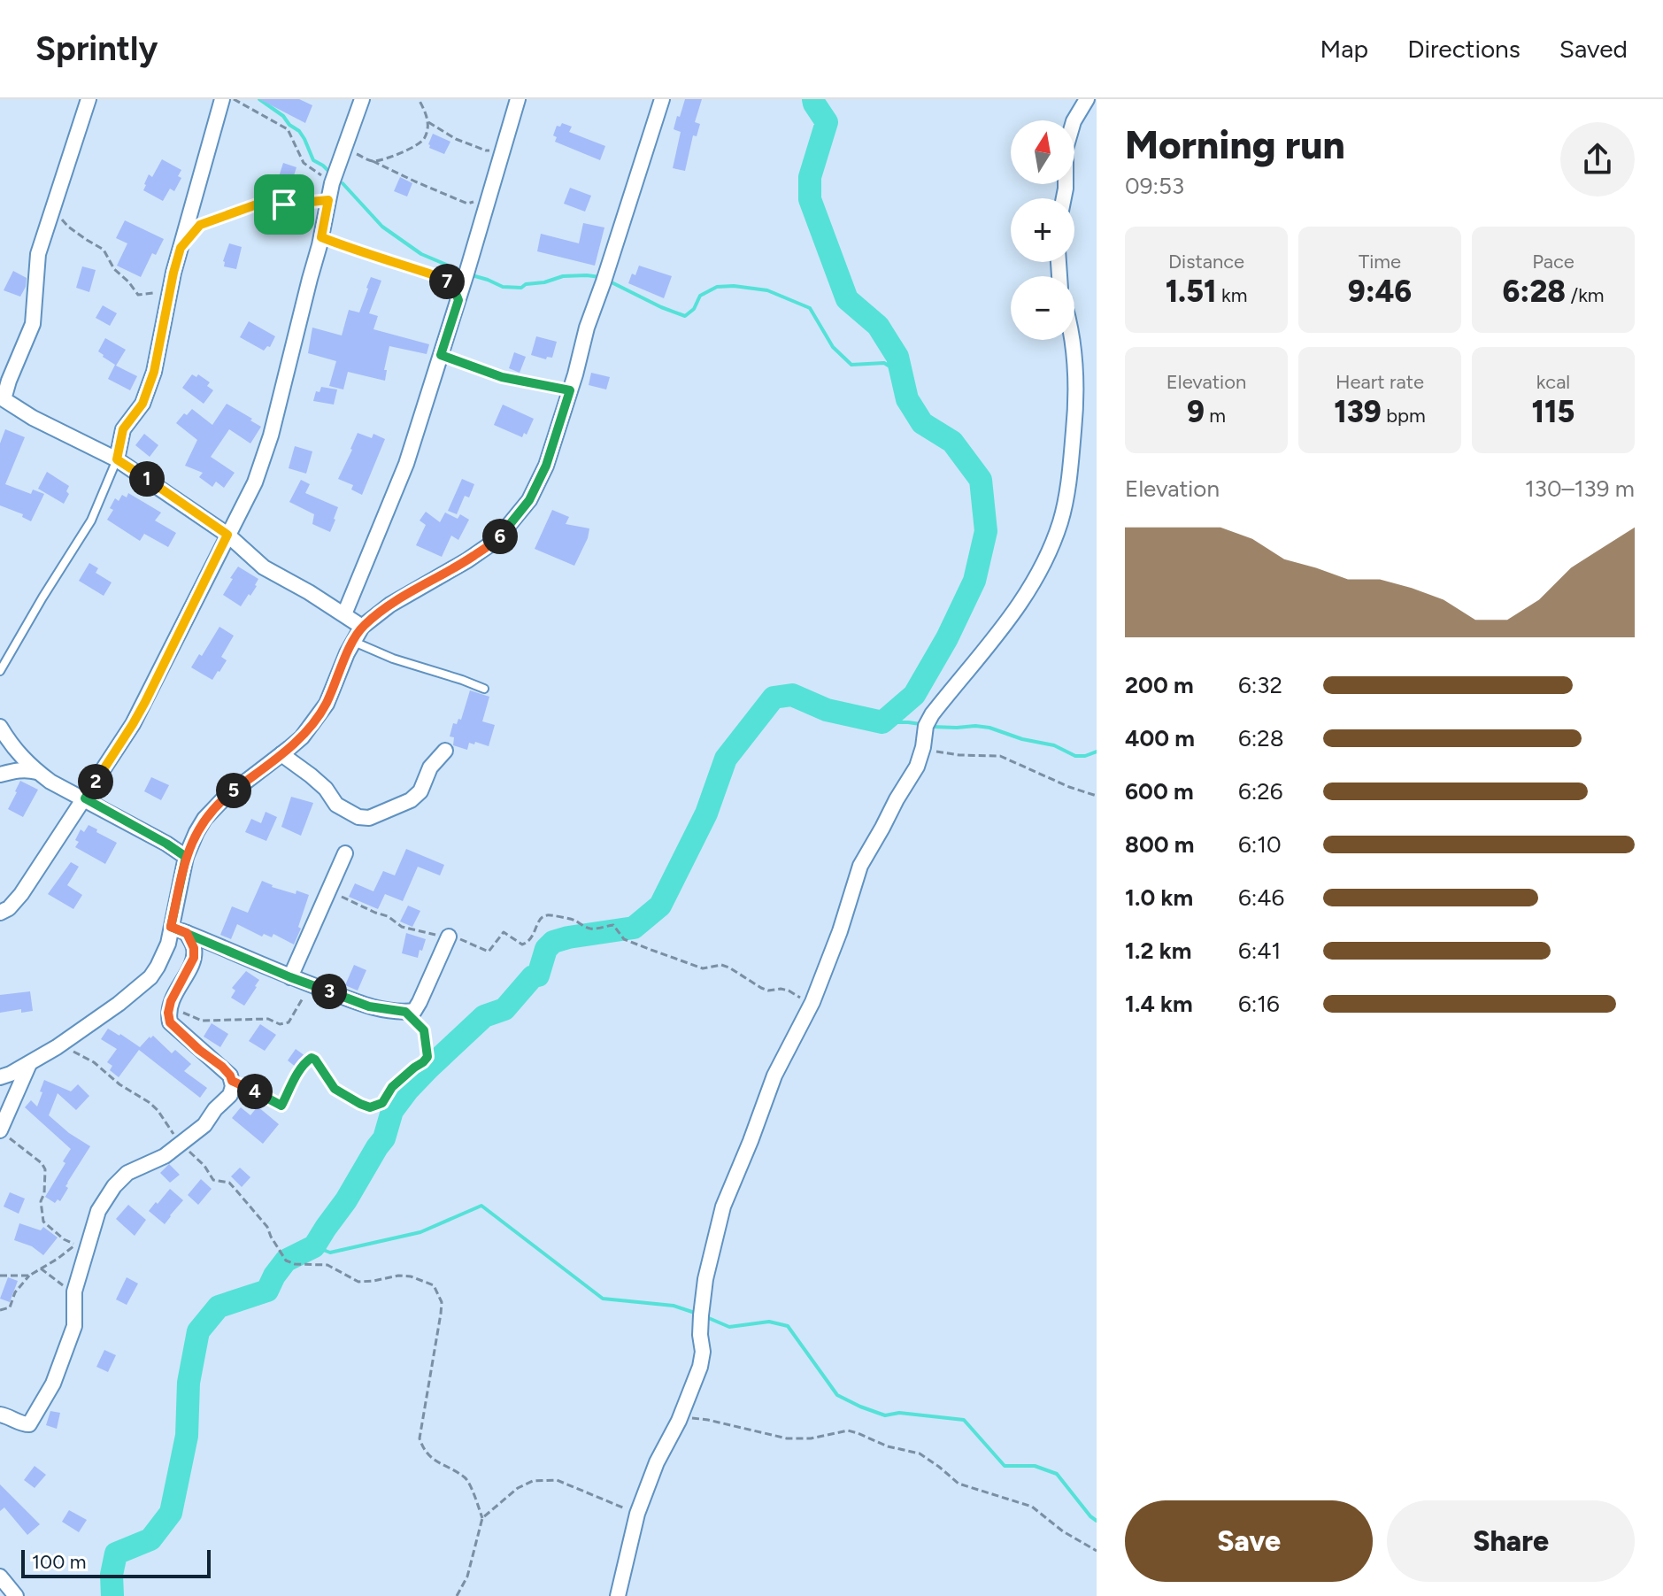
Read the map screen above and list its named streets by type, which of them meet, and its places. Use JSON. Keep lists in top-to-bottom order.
{
  "scale_bar": "100 m",
  "north": "top",
  "page": {
    "header": "Sprintly",
    "nav": ["Map", "Directions", "Saved"],
    "heading": ["Morning run", "09:53"],
    "map_buttons": ["+", "−"],
    "stats": [
      ["Distance", "1.51 km"],
      ["Time", "9:46"],
      ["Pace", "6:28 /km"],
      ["Elevation", "9 m"],
      ["Heart rate", "139 bpm"],
      ["kcal", "115"]
    ],
    "pins": [
      "7",
      "1",
      "6",
      "2",
      "5",
      "3",
      "4"
    ],
    "chart": ["Elevation", "130–139 m"],
    "list": [
      {
        "name": "200 m",
        "note": "6:32"
      },
      {
        "name": "400 m",
        "note": "6:28"
      },
      {
        "name": "600 m",
        "note": "6:26"
      },
      {
        "name": "800 m",
        "note": "6:10"
      },
      {
        "name": "1.0 km",
        "note": "6:46"
      },
      {
        "name": "1.2 km",
        "note": "6:41"
      },
      {
        "name": "1.4 km",
        "note": "6:16"
      }
    ],
    "buttons": ["Save", "Share"],
    "scale": "100 m"
  }
}
